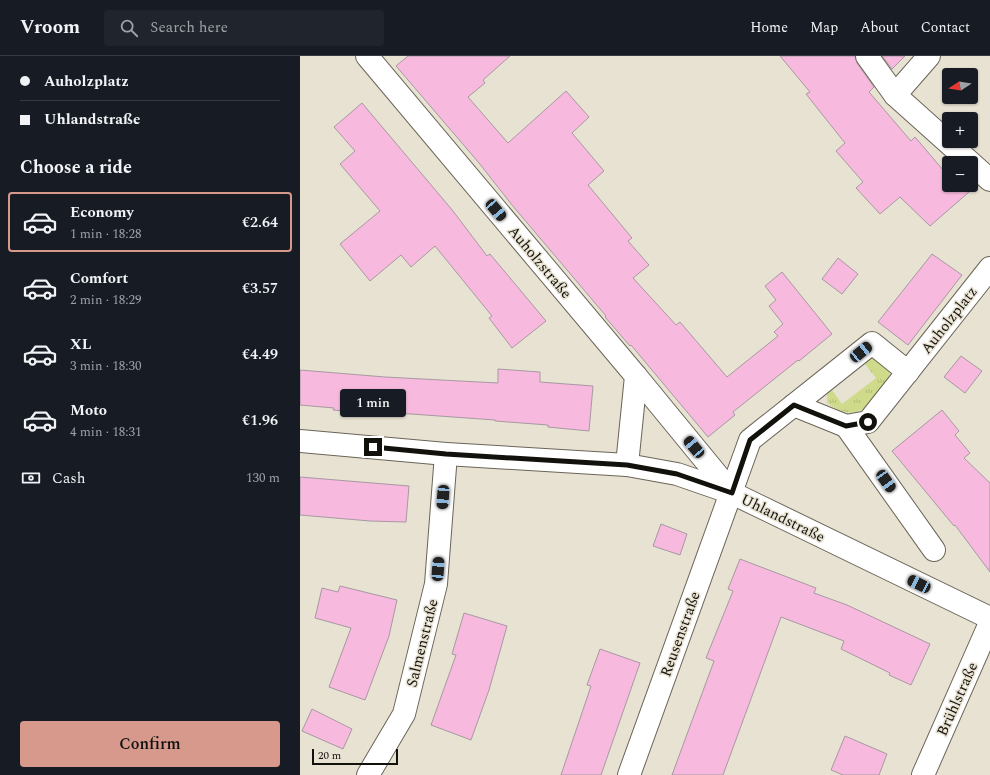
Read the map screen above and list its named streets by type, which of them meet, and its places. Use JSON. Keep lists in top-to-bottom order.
{
  "streets": {
    "street": [
      "Auholzstraße",
      "Auholzplatz",
      "Uhlandstraße",
      "Reusenstraße",
      "Salmenstraße",
      "Brühlstraße"
    ]
  },
  "crossings": [
    ["Auholzstraße", "Uhlandstraße"],
    ["Auholzstraße", "Reusenstraße"],
    ["Uhlandstraße", "Reusenstraße"],
    ["Uhlandstraße", "Salmenstraße"]
  ],
  "scale_bar": "20 m",
  "north": "left",
  "page": {
    "header": "Vroom",
    "search": "Search here",
    "nav": [
      "Home",
      "Map",
      "About",
      "Contact"
    ],
    "banner": ["Auholzplatz", "Uhlandstraße"],
    "map_buttons": ["+", "−"],
    "heading": "Choose a ride",
    "list": [
      {
        "name": "Economy",
        "note": "1 min · 18:28",
        "value": "€2.64"
      },
      {
        "name": "Comfort",
        "note": "2 min · 18:29",
        "value": "€3.57"
      },
      {
        "name": "XL",
        "note": "3 min · 18:30",
        "value": "€4.49"
      },
      {
        "name": "Moto",
        "note": "4 min · 18:31",
        "value": "€1.96"
      }
    ],
    "bubble": "1 min",
    "pay": ["Cash", "130 m"],
    "buttons": "Confirm",
    "scale": "20 m"
  }
}
